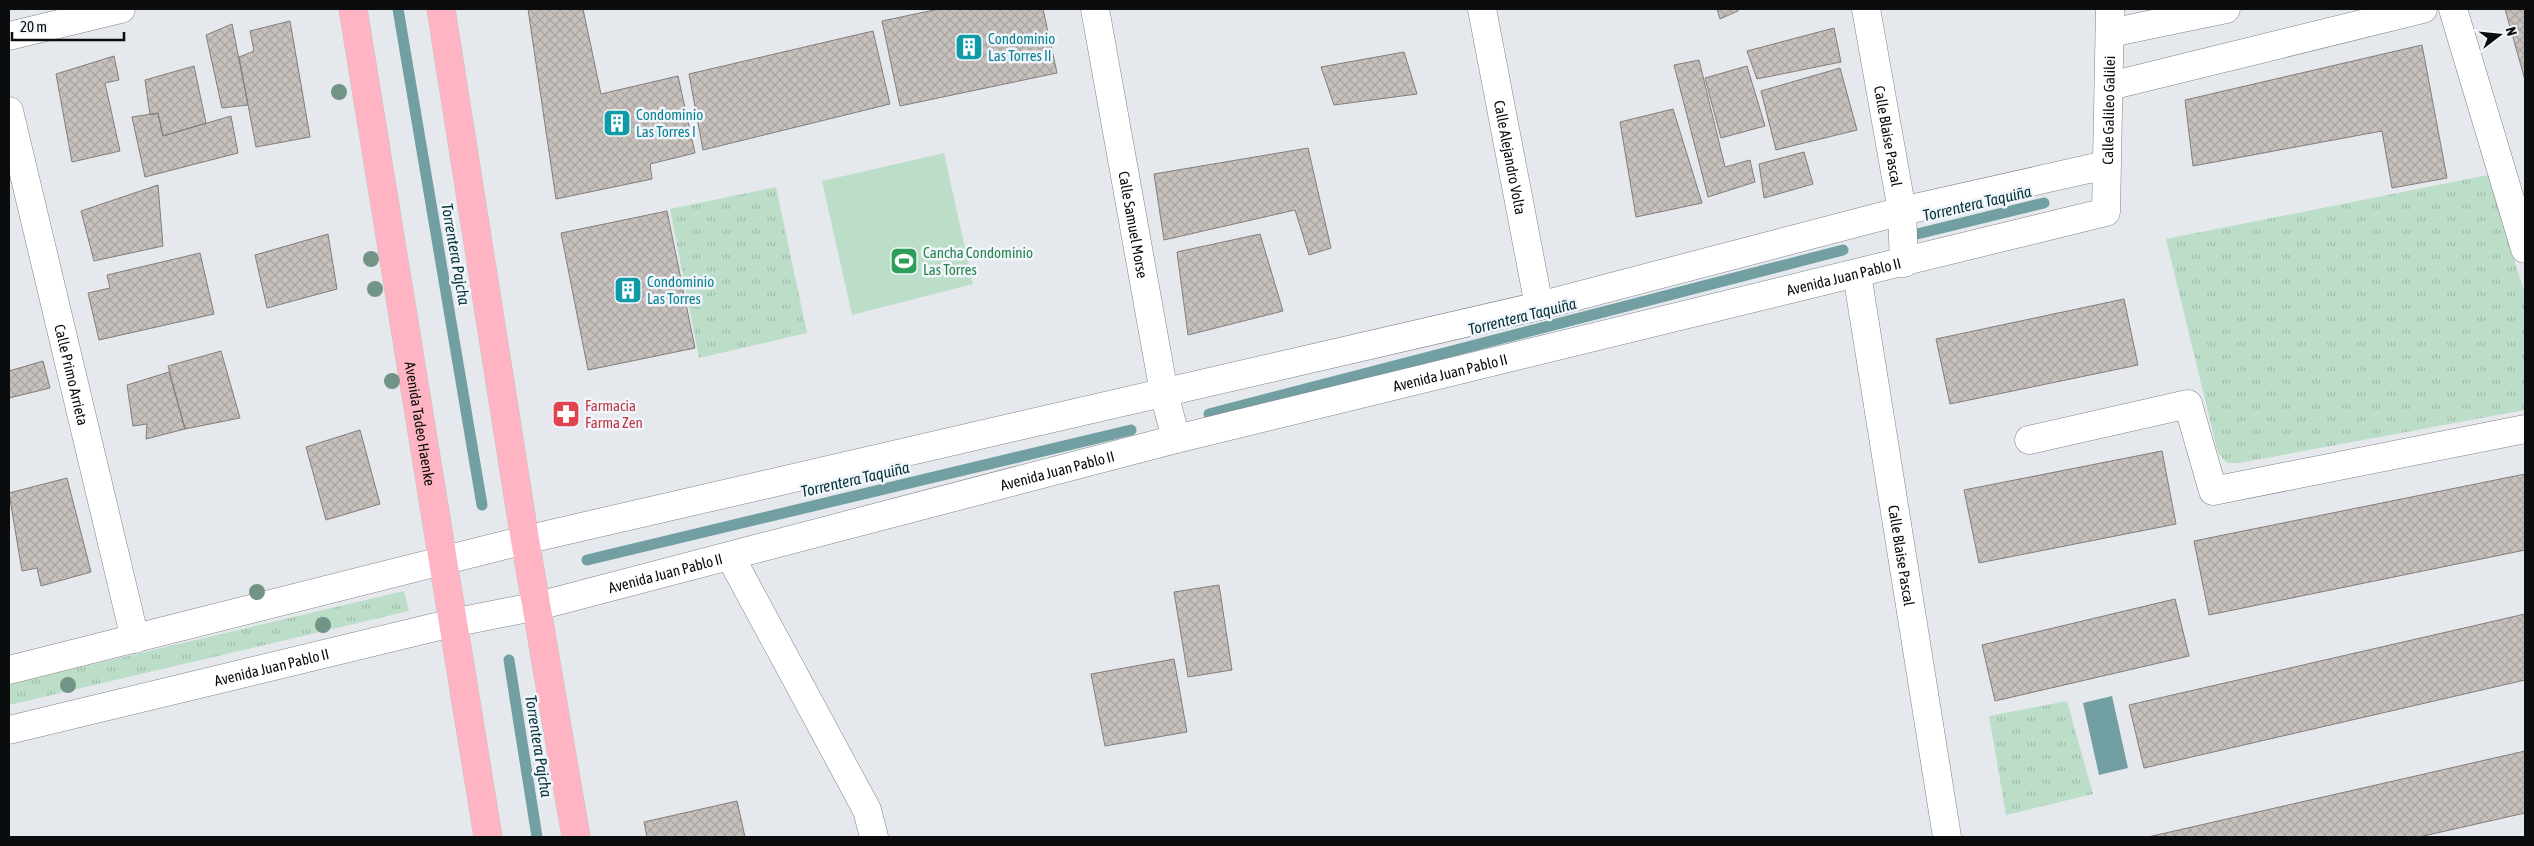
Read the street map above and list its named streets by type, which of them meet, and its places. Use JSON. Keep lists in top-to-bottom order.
{
  "streets": {
    "main road": ["Avenida Tadeo Haenke"],
    "street": [
      "Calle Galileo Galilei",
      "Calle Blaise Pascal",
      "Calle Alejandro Volta",
      "Calle Samuel Morse",
      "Avenida Juan Pablo II",
      "Calle Primo Arrieta"
    ]
  },
  "crossings": [
    ["Calle Galileo Galilei", "Avenida Juan Pablo II"],
    ["Calle Blaise Pascal", "Avenida Juan Pablo II"],
    ["Calle Samuel Morse", "Avenida Juan Pablo II"],
    ["Avenida Juan Pablo II", "Avenida Tadeo Haenke"]
  ],
  "water": ["Torrentera Taquiña", "Torrentera Pajcha"],
  "places": {
    "building": ["Condominio Las Torres II", "Condominio Las Torres I", "Condominio Las Torres"],
    "sports": ["Cancha Condominio Las Torres"],
    "pharmacy": ["Farmacia Farma Zen"]
  },
  "scale_bar": "20 m",
  "north": "right"
}
